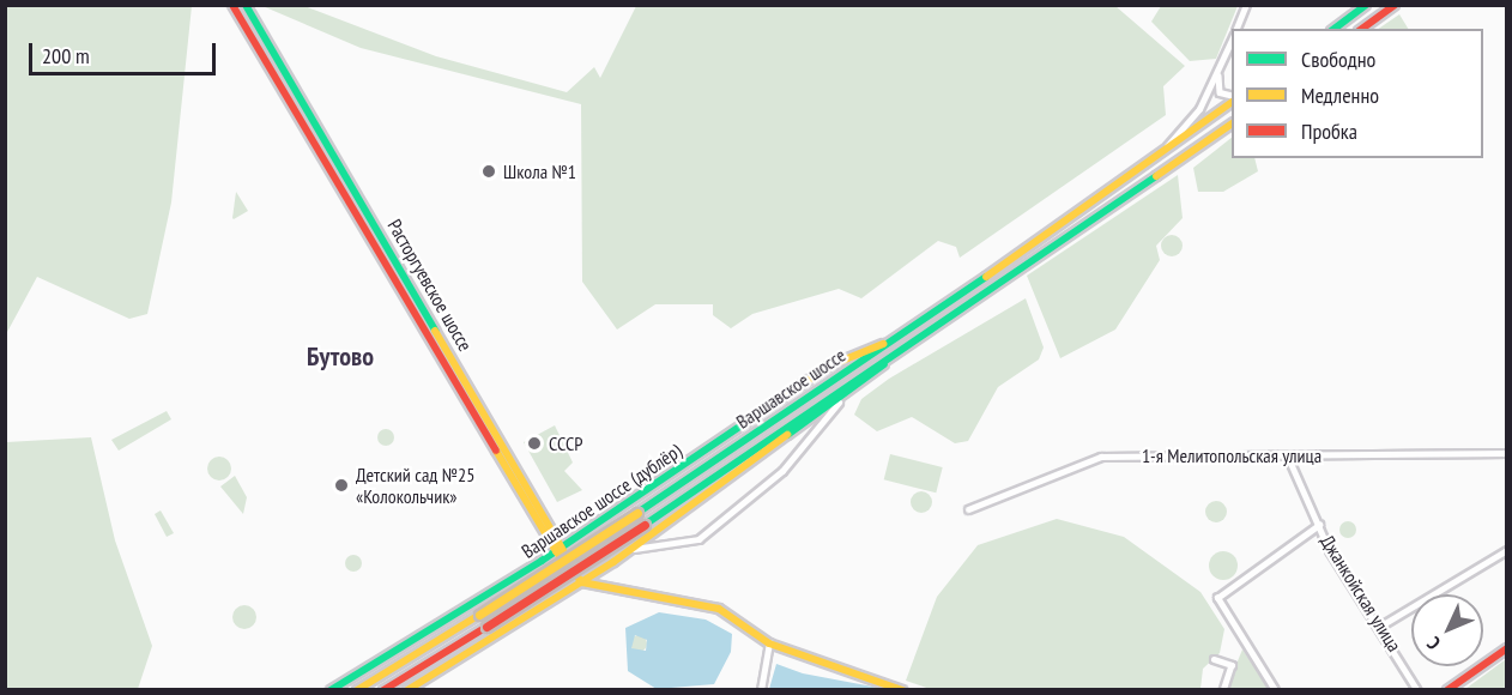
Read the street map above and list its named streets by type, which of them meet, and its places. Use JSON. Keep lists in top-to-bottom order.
{
  "streets": {
    "main road": ["Расторгуевское шоссе", "Варшавское шоссе", "Варшавское шоссе (дублёр)"],
    "street": ["1-я Мелитопольская улица", "Джанкойская улица"]
  },
  "crossings": [
    ["Расторгуевское шоссе", "Варшавское шоссе (дублёр)"],
    ["Варшавское шоссе", "Варшавское шоссе (дублёр)"],
    ["1-я Мелитопольская улица", "Джанкойская улица"]
  ],
  "districts": ["Бутово"],
  "places": ["Школа №1", "СССР", "Детский сад №25 «Колокольчик»"],
  "legend": ["Свободно", "Медленно", "Пробка"],
  "scale_bar": "200 m",
  "north": "bottom left"
}
